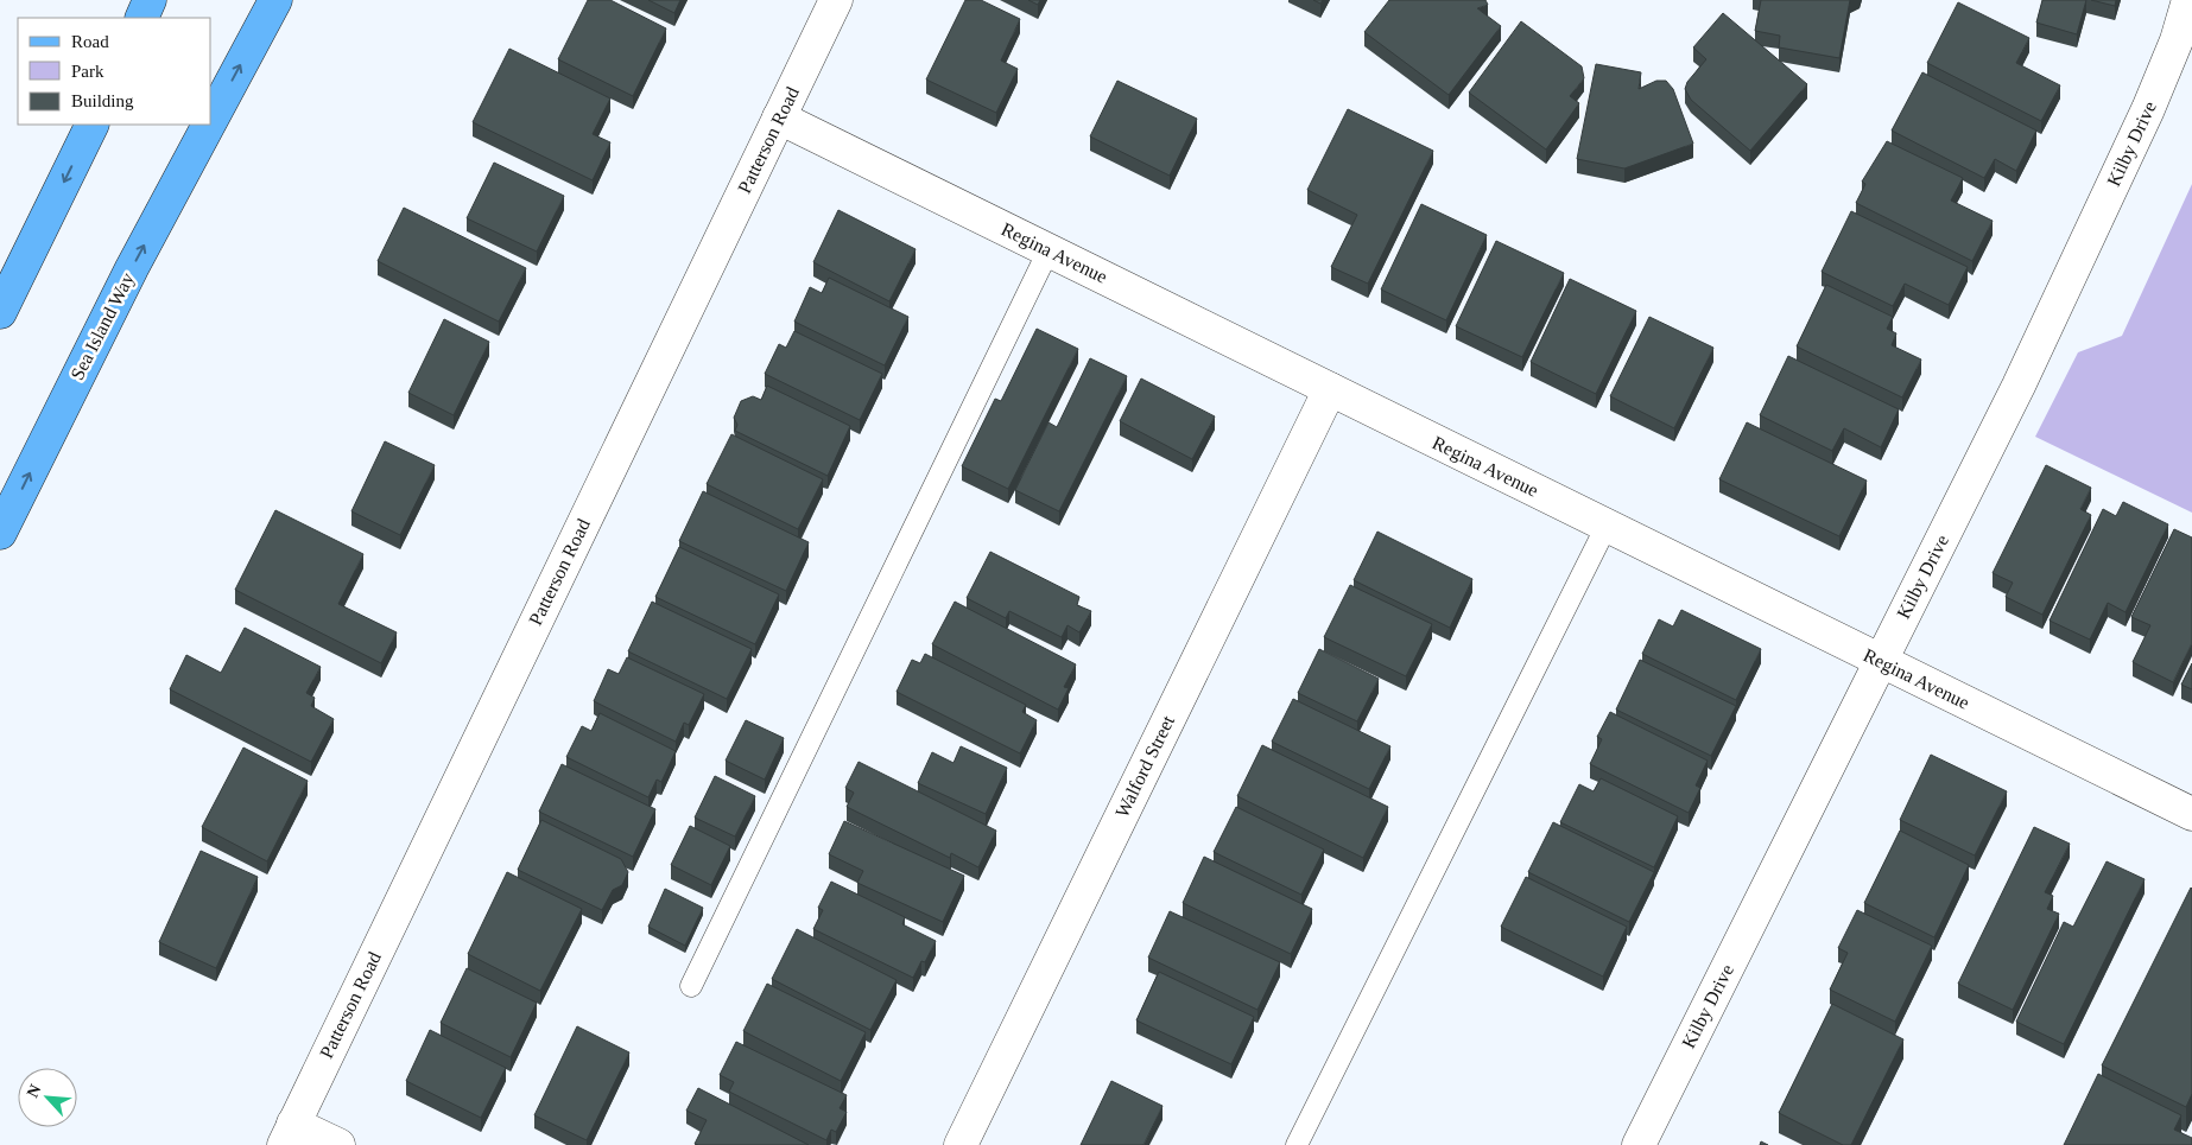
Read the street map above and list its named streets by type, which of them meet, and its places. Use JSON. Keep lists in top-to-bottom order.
{
  "streets": {
    "main road": ["Sea Island Way"],
    "street": [
      "Patterson Road",
      "Kilby Drive",
      "Regina Avenue",
      "Walford Street"
    ]
  },
  "crossings": [
    ["Patterson Road", "Regina Avenue"],
    ["Kilby Drive", "Regina Avenue"],
    ["Regina Avenue", "Walford Street"]
  ],
  "legend": ["Road", "Park", "Building"],
  "north": "top left"
}
